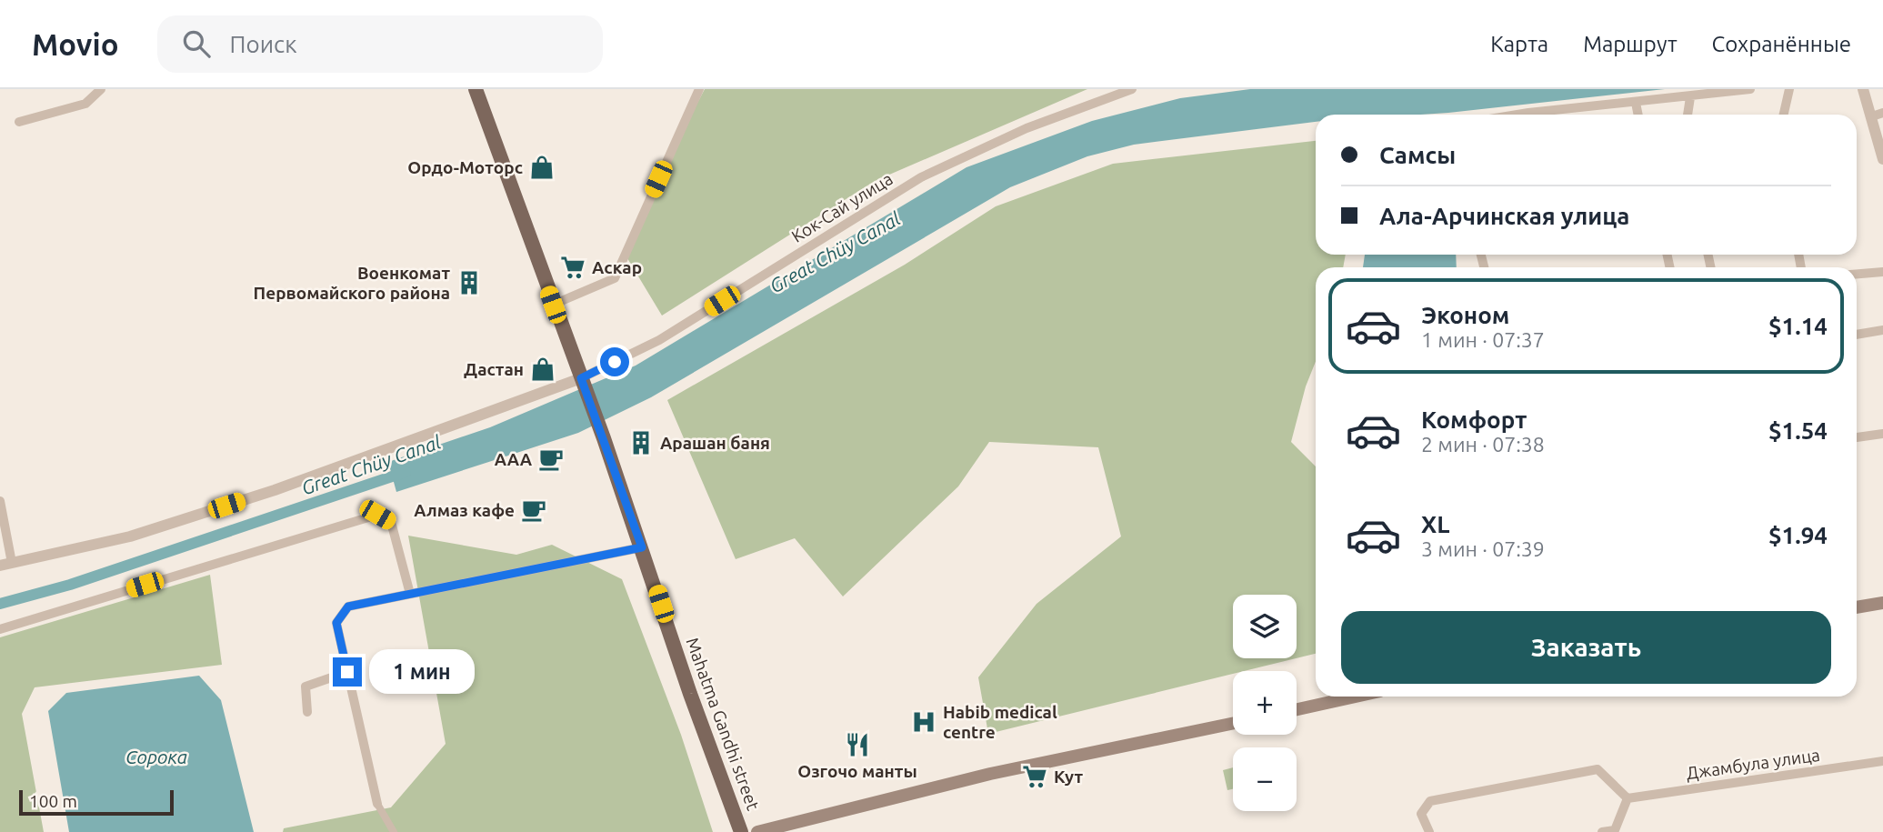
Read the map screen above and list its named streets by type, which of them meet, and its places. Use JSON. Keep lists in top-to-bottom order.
{
  "streets": {
    "main road": ["Mahatma Gandhi street"],
    "street": ["Кок-Сай улица", "Джамбула улица"]
  },
  "crossings": [
    ["Кок-Сай улица", "Mahatma Gandhi street"]
  ],
  "water": ["Great Chüy Canal", "Сорока"],
  "places": {
    "shop": ["Ордо-Моторс", "Дастан"],
    "supermarket": ["Аскар", "Кут"],
    "building": ["Военкомат Первомайского района", "Арашан баня"],
    "cafe": ["ААА", "Алмаз кафе"],
    "hospital": ["Habib medical centre"],
    "restaurant": ["Озгочо манты"]
  },
  "scale_bar": "100 m",
  "page": {
    "header": "Movio",
    "search": "Поиск",
    "nav": ["Карта", "Маршрут", "Сохранённые"],
    "banner": ["Самсы", "Ала-Арчинская улица"],
    "list": [
      {
        "name": "Эконом",
        "note": "1 мин · 07:37",
        "value": "$1.14"
      },
      {
        "name": "Комфорт",
        "note": "2 мин · 07:38",
        "value": "$1.54"
      },
      {
        "name": "XL",
        "note": "3 мин · 07:39",
        "value": "$1.94"
      }
    ],
    "map_buttons": ["+", "−"],
    "buttons": "Заказать",
    "bubble": "1 мин",
    "scale": "100 m"
  }
}
